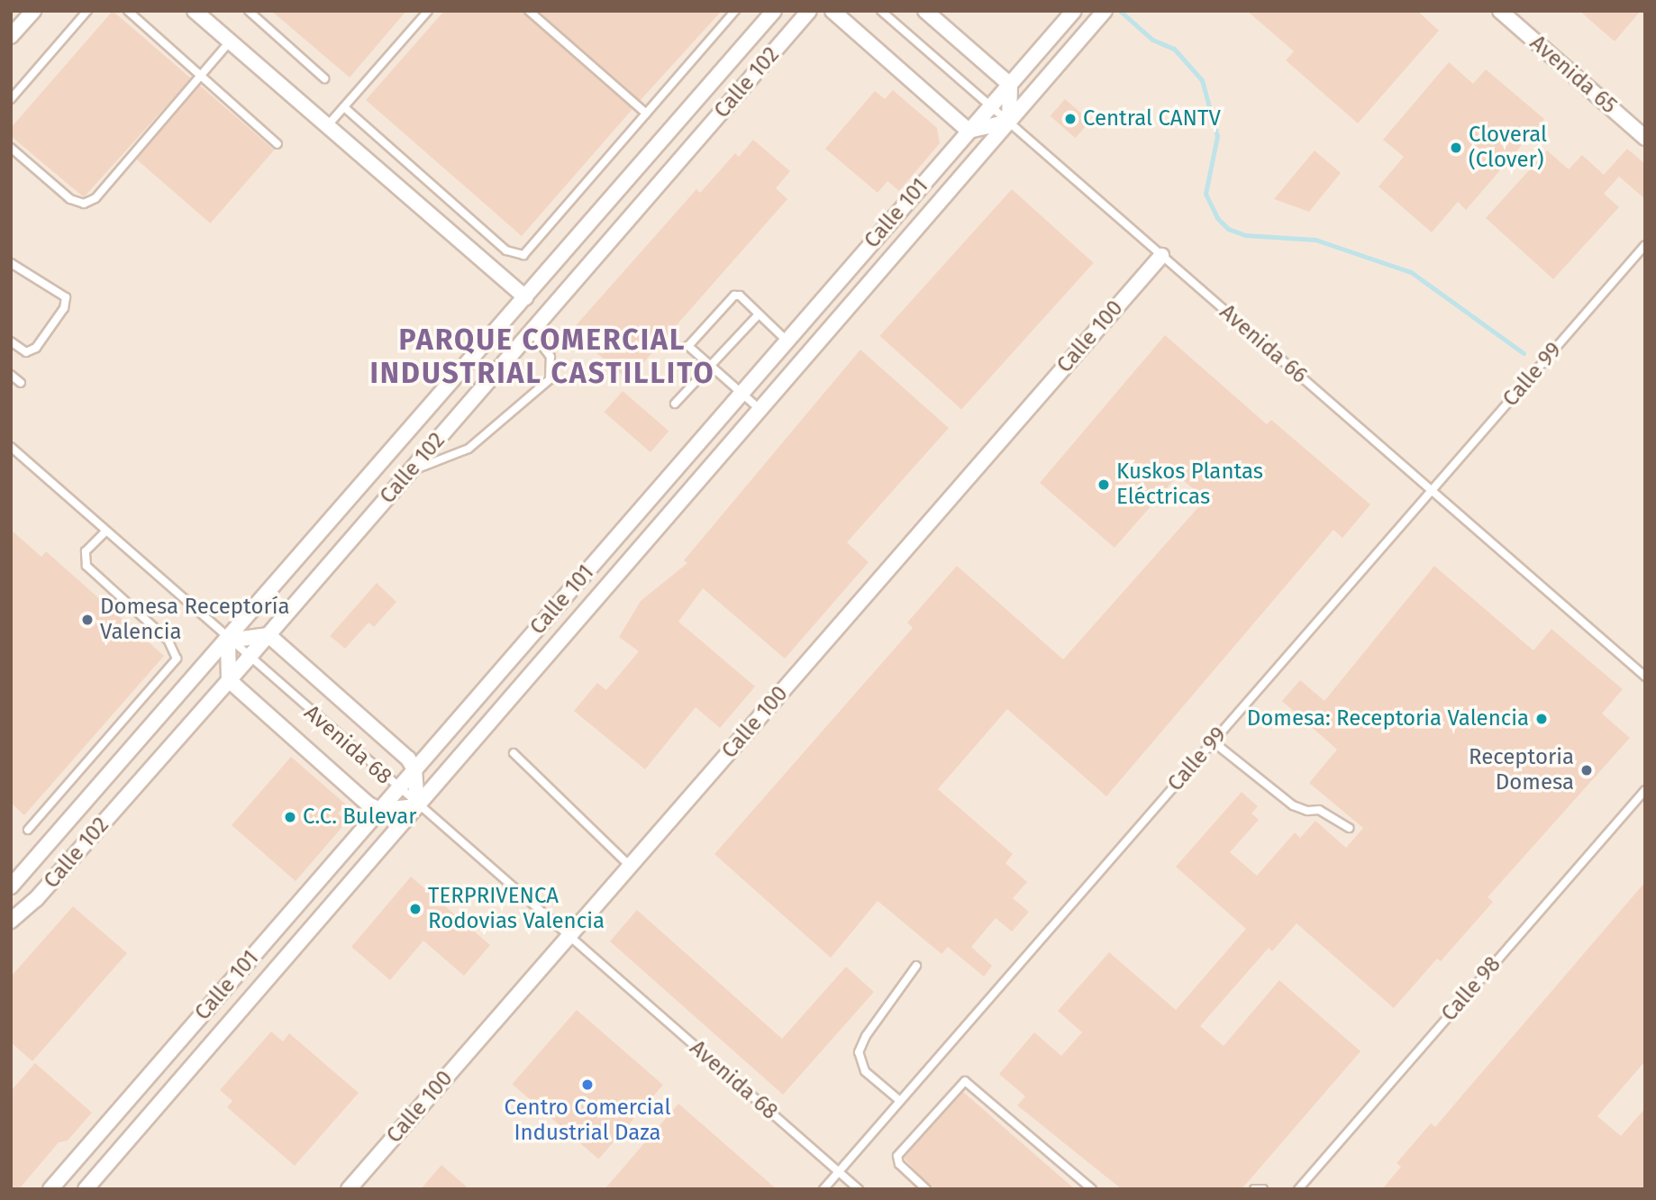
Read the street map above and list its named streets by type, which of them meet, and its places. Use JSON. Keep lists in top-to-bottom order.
{
  "streets": {
    "street": [
      "Avenida 65",
      "Calle 102",
      "Calle 101",
      "Calle 100"
    ],
    "lane": [
      "Avenida 66",
      "Calle 99",
      "Avenida 68",
      "Calle 98"
    ]
  },
  "crossings": [
    ["Calle 102", "Avenida 68"],
    ["Calle 101", "Avenida 66"],
    ["Calle 101", "Avenida 68"],
    ["Calle 100", "Avenida 66"],
    ["Calle 100", "Avenida 68"],
    ["Avenida 66", "Calle 99"],
    ["Calle 99", "Avenida 68"]
  ],
  "districts": ["PARQUE COMERCIAL INDUSTRIAL CASTILLITO"],
  "places": [
    "Central CANTV",
    "Cloveral (Clover)",
    "Kuskos Plantas Eléctricas",
    "Domesa Receptoría Valencia",
    "Domesa: Receptoria Valencia",
    "Receptoria Domesa",
    "C.C. Bulevar",
    "TERPRIVENCA Rodovias Valencia",
    "Centro Comercial Industrial Daza"
  ]
}
